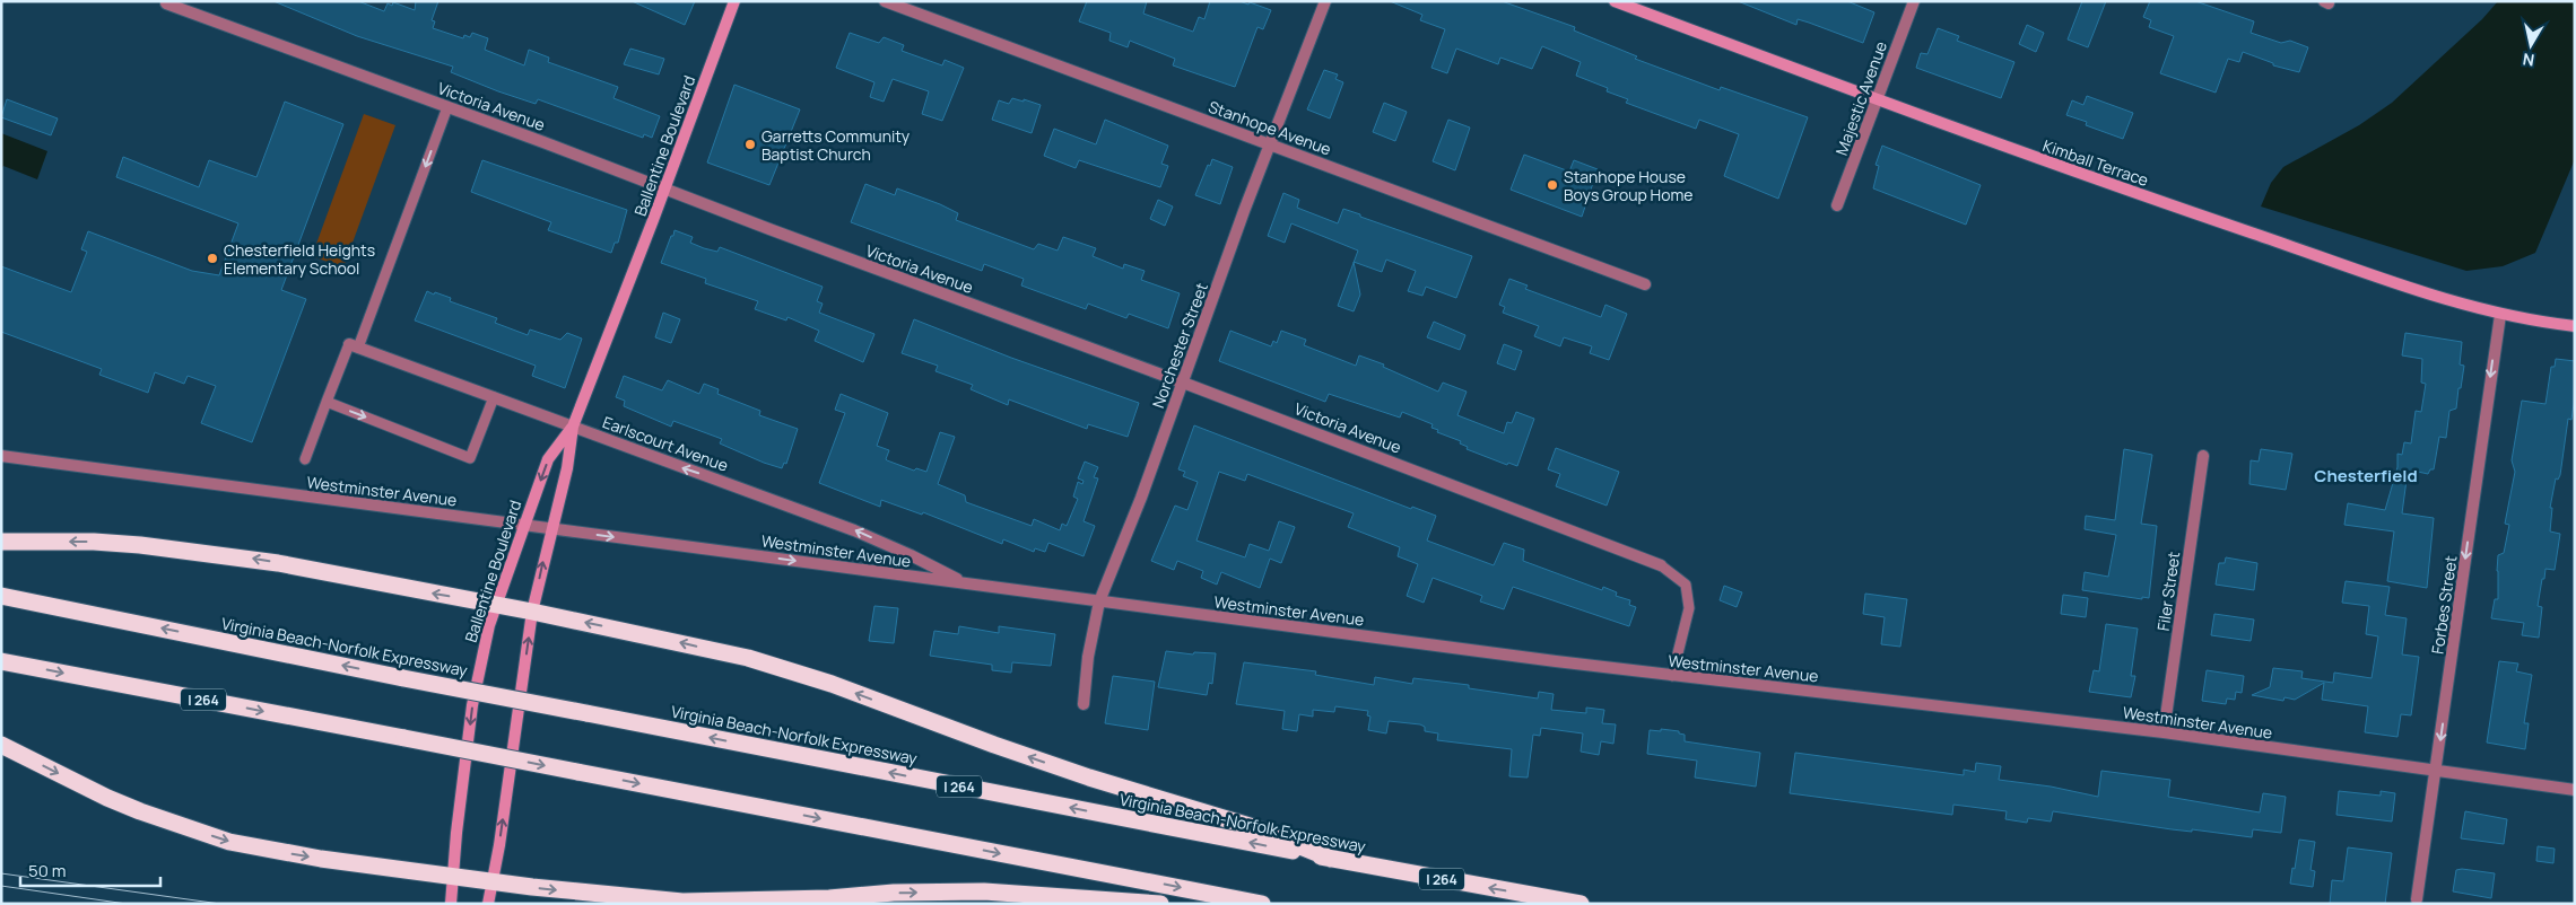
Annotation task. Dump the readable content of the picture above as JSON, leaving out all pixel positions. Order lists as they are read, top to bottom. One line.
{"streets":{"highway":["Virginia Beach-Norfolk Expressway","I 264"],"street":["Majestic Avenue","Victoria Avenue","Stanhope Avenue","Ballentine Boulevard","Kimball Terrace","Norchester Street","Earlscourt Avenue","Westminster Avenue","Filer Street","Forbes Street"]},"crossings":[["Majestic Avenue","Kimball Terrace"],["Victoria Avenue","Ballentine Boulevard"],["Victoria Avenue","Norchester Street"],["Stanhope Avenue","Norchester Street"],["Ballentine Boulevard","Earlscourt Avenue"],["Ballentine Boulevard","Westminster Avenue"],["Kimball Terrace","Forbes Street"],["Norchester Street","Westminster Avenue"],["Earlscourt Avenue","Westminster Avenue"],["Westminster Avenue","Filer Street"],["Westminster Avenue","Forbes Street"]],"one_way":["Earlscourt Avenue","Forbes Street"],"districts":["Chesterfield"],"places":["Garretts Community Baptist Church","Stanhope House Boys Group Home","Chesterfield Heights Elementary School"],"scale_bar":"50 m","north":"bottom"}
